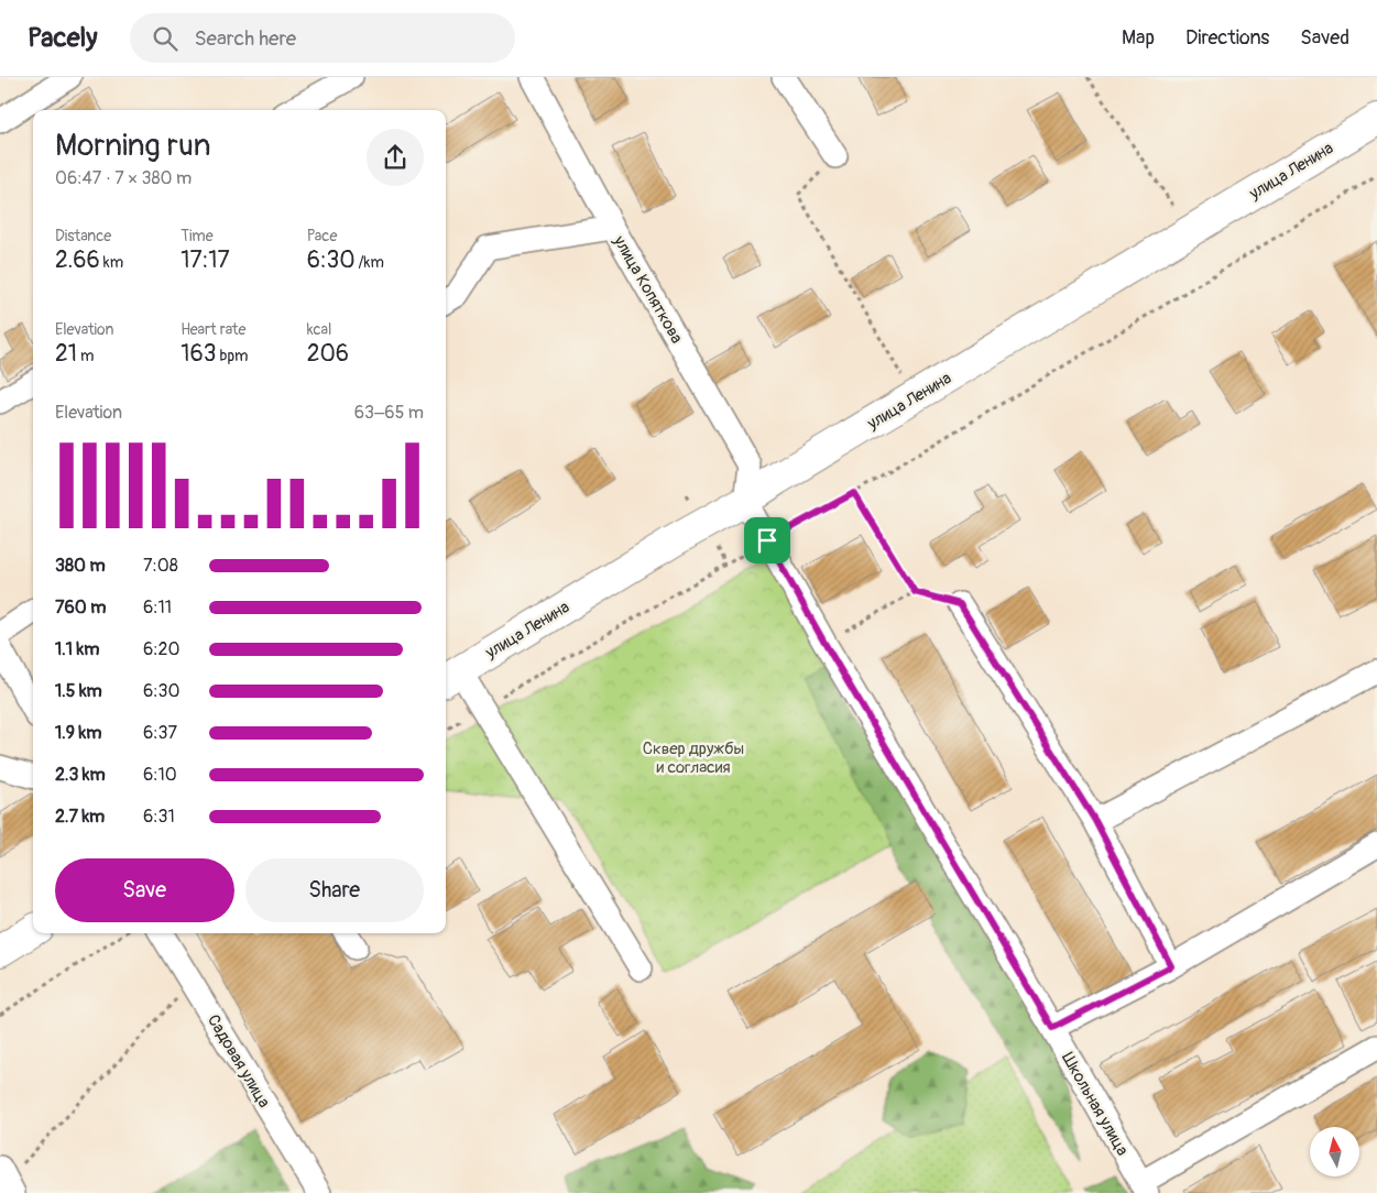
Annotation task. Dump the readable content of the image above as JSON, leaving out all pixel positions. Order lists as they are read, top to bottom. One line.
{"streets":{"main road":["улица Ленина"],"street":["улица Копяткова","Садовая улица","Школьная улица"]},"crossings":[["улица Ленина","улица Копяткова"],["улица Ленина","Школьная улица"],["улица Копяткова","Школьная улица"]],"parks":["Сквер дружбы и согласия"],"north":"top","page":{"header":"Pacely","search":"Search here","nav":["Map","Directions","Saved"],"heading":["Morning run","06:47 · 7 × 380 m"],"stats":[["Distance","2.66 km"],["Time","17:17"],["Pace","6:30 /km"],["Elevation","21 m"],["Heart rate","163 bpm"],["kcal","206"]],"chart":["Elevation","63–65 m"],"list":[{"name":"380 m","note":"7:08"},{"name":"760 m","note":"6:11"},{"name":"1.1 km","note":"6:20"},{"name":"1.5 km","note":"6:30"},{"name":"1.9 km","note":"6:37"},{"name":"2.3 km","note":"6:10"},{"name":"2.7 km","note":"6:31"}],"buttons":["Save","Share"]}}
